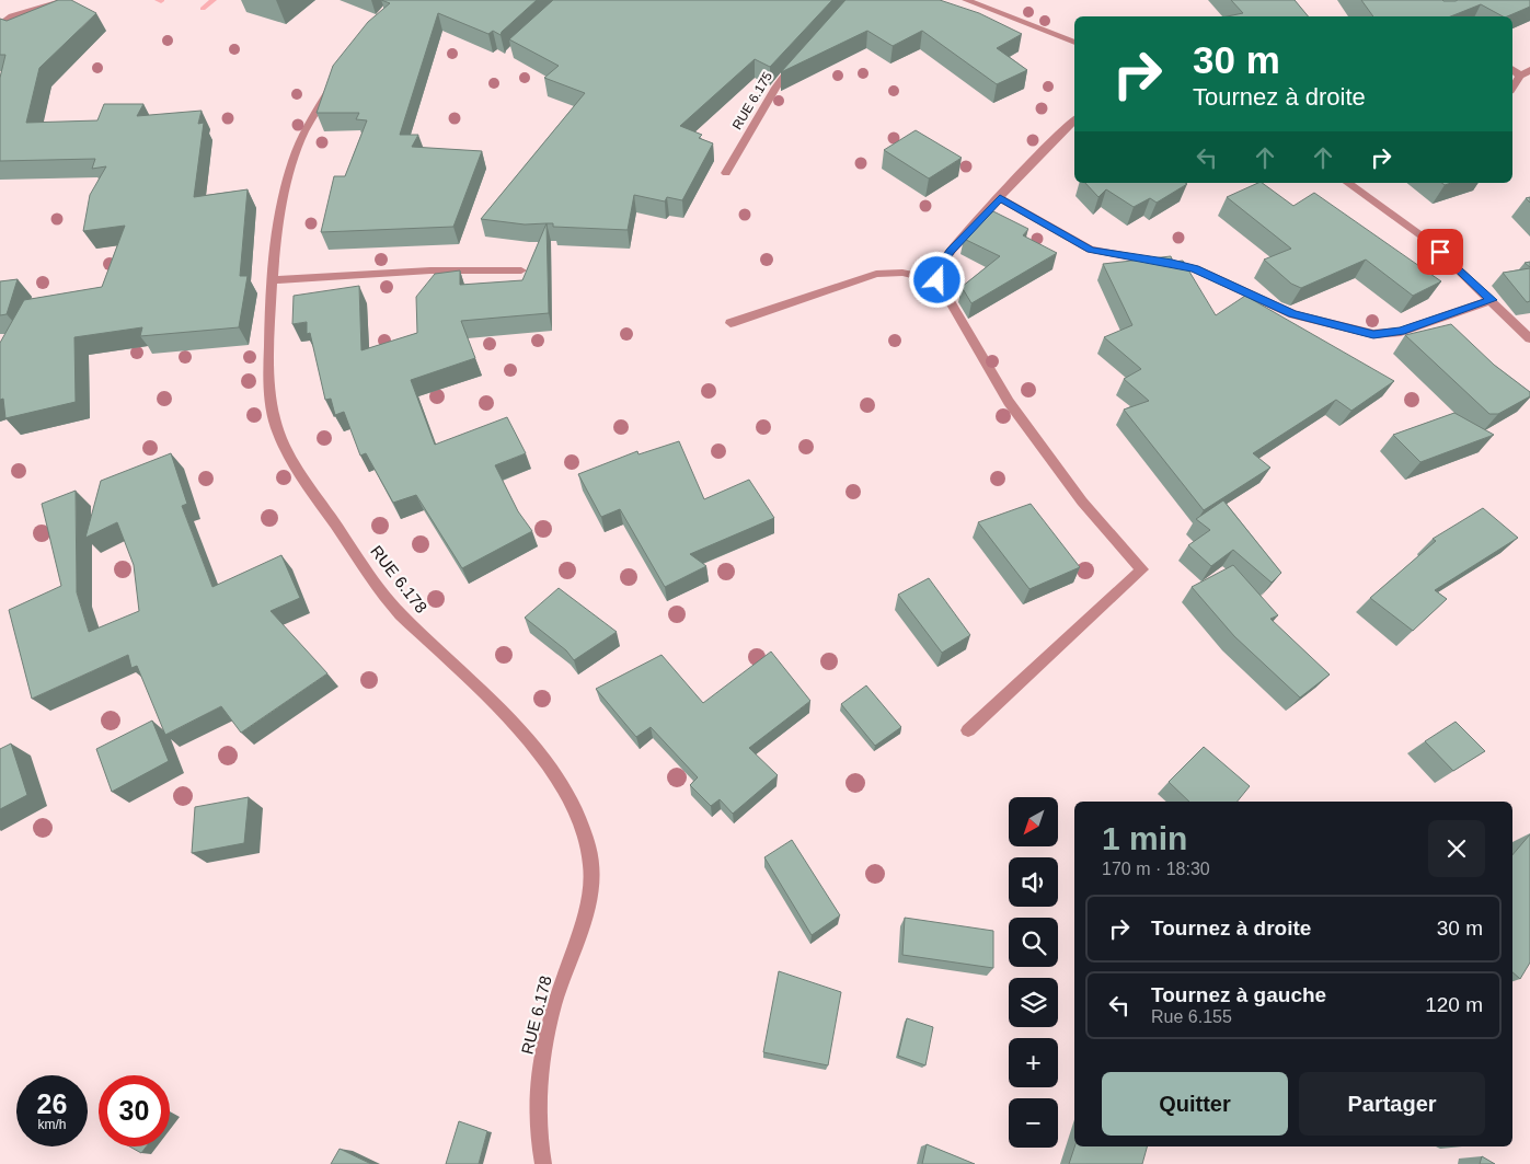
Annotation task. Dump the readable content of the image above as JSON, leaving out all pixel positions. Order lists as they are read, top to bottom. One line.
{"streets":{"street":["RUE 6.175","RUE 6.178"]},"north":"bottom left","page":{"turn":["30 m","Tournez à droite"],"map_buttons":["+","−"],"heading":["1 min","170 m · 18:30"],"list":[{"name":"Tournez à droite","value":"30 m"},{"name":"Tournez à gauche","note":"Rue 6.155","value":"120 m"}],"buttons":["Quitter","Partager"],"speed":"26 km/h","limit":"30"}}
